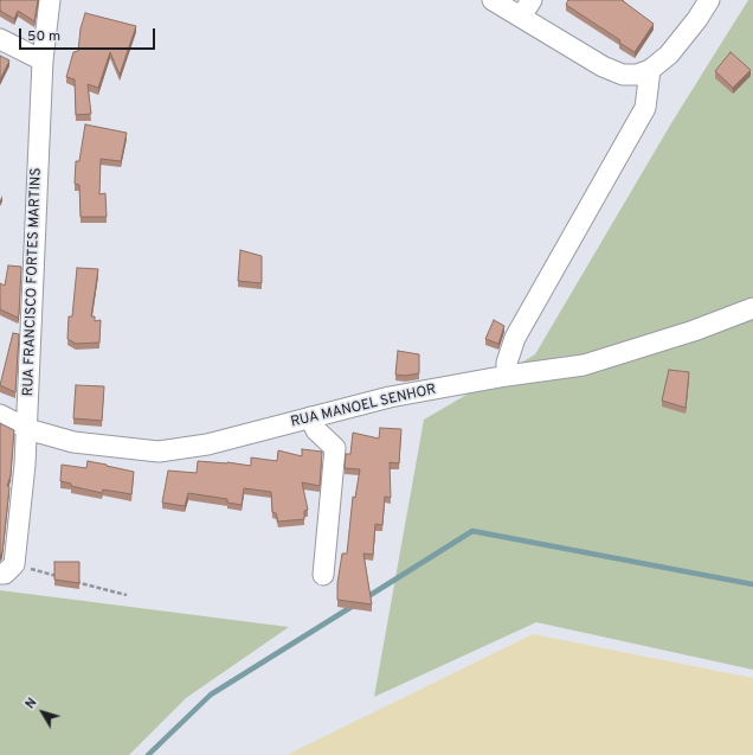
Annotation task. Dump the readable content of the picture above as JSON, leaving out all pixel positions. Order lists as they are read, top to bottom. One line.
{"streets":{"street":["RUA FRANCISCO FORTES MARTINS","RUA MANOEL SENHOR"]},"crossings":[["RUA FRANCISCO FORTES MARTINS","RUA MANOEL SENHOR"]],"scale_bar":"50 m","north":"top left"}
